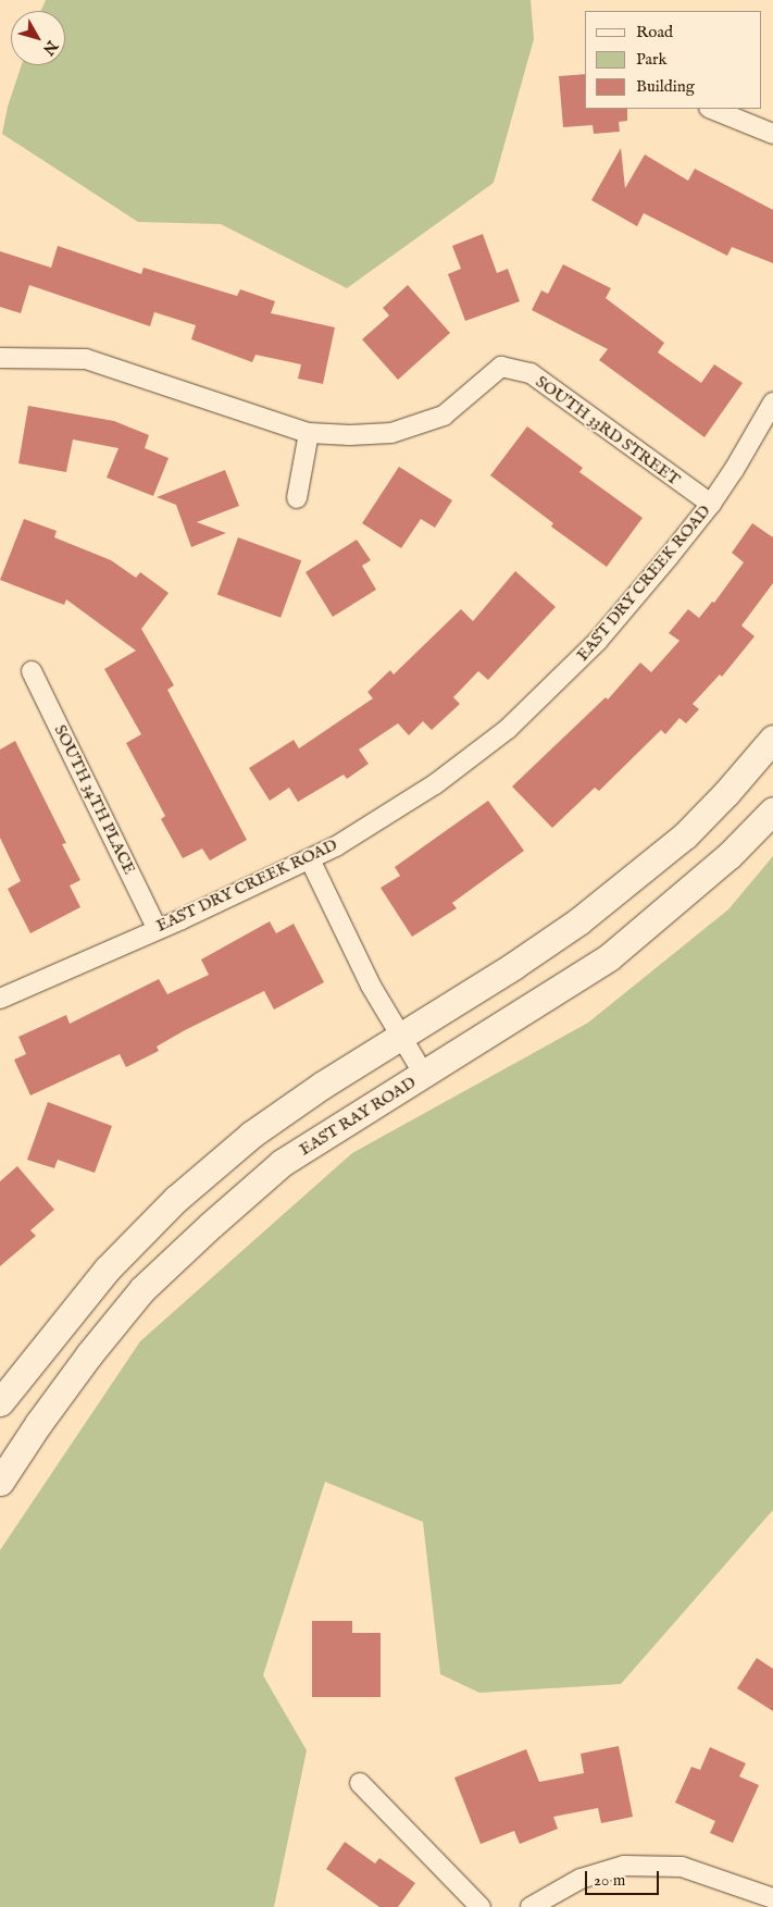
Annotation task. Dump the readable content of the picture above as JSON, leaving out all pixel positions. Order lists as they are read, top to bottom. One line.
{"streets":{"main road":["EAST RAY ROAD"],"street":["SOUTH 33RD STREET","EAST DRY CREEK ROAD","SOUTH 34TH PLACE"]},"crossings":[["SOUTH 33RD STREET","EAST DRY CREEK ROAD"],["EAST DRY CREEK ROAD","SOUTH 34TH PLACE"]],"legend":["Road","Park","Building"],"scale_bar":"20 m","north":"bottom right"}
